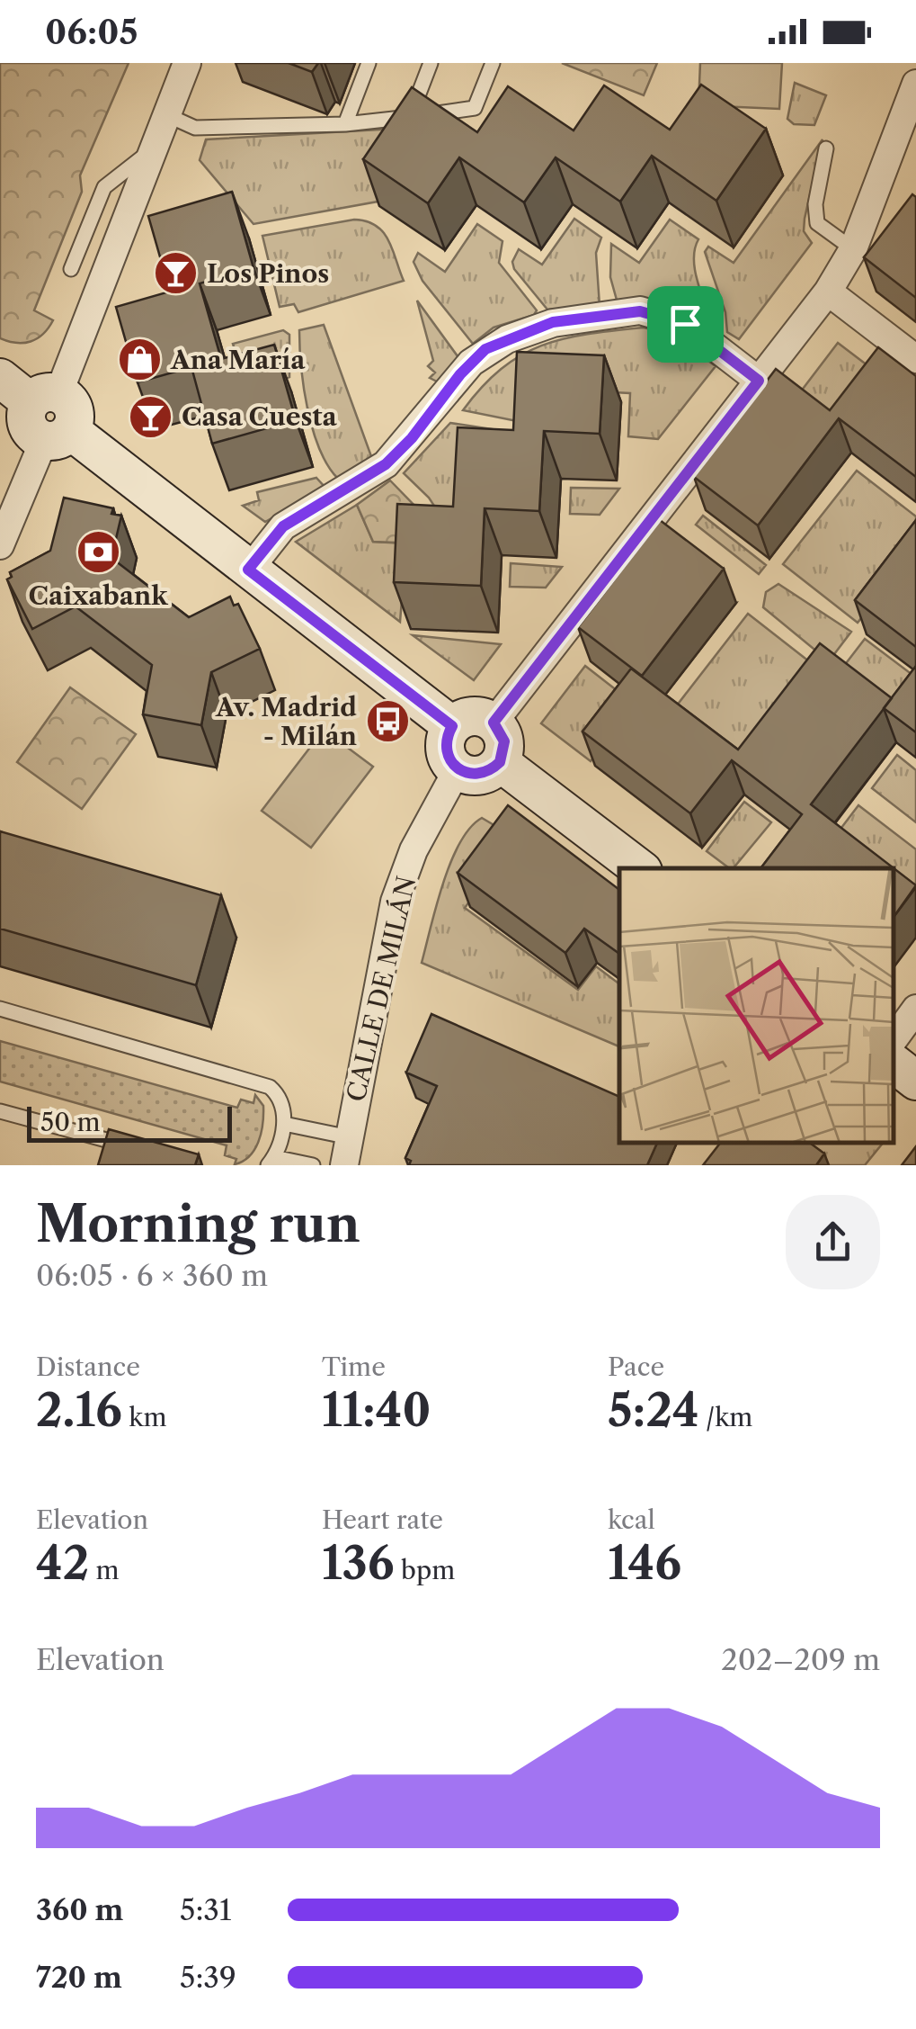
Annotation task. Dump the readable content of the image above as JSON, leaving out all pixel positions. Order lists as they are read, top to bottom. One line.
{"streets":{"street":["CALLE DE MILÁN"]},"places":{"bar":["Los Pinos","Casa Cuesta"],"shop":["Ana María"],"bank":["Caixabank"],"bus stop":["Av. Madrid - Milán"]},"scale_bar":"50 m","page":{"status":"06:05","scale":"50 m","heading":["Morning run","06:05 · 6 × 360 m"],"stats":[["Distance","2.16 km"],["Time","11:40"],["Pace","5:24 /km"],["Elevation","42 m"],["Heart rate","136 bpm"],["kcal","146"]],"chart":["Elevation","202–209 m"],"list":[{"name":"360 m","note":"5:31"},{"name":"720 m","note":"5:39"}]}}
